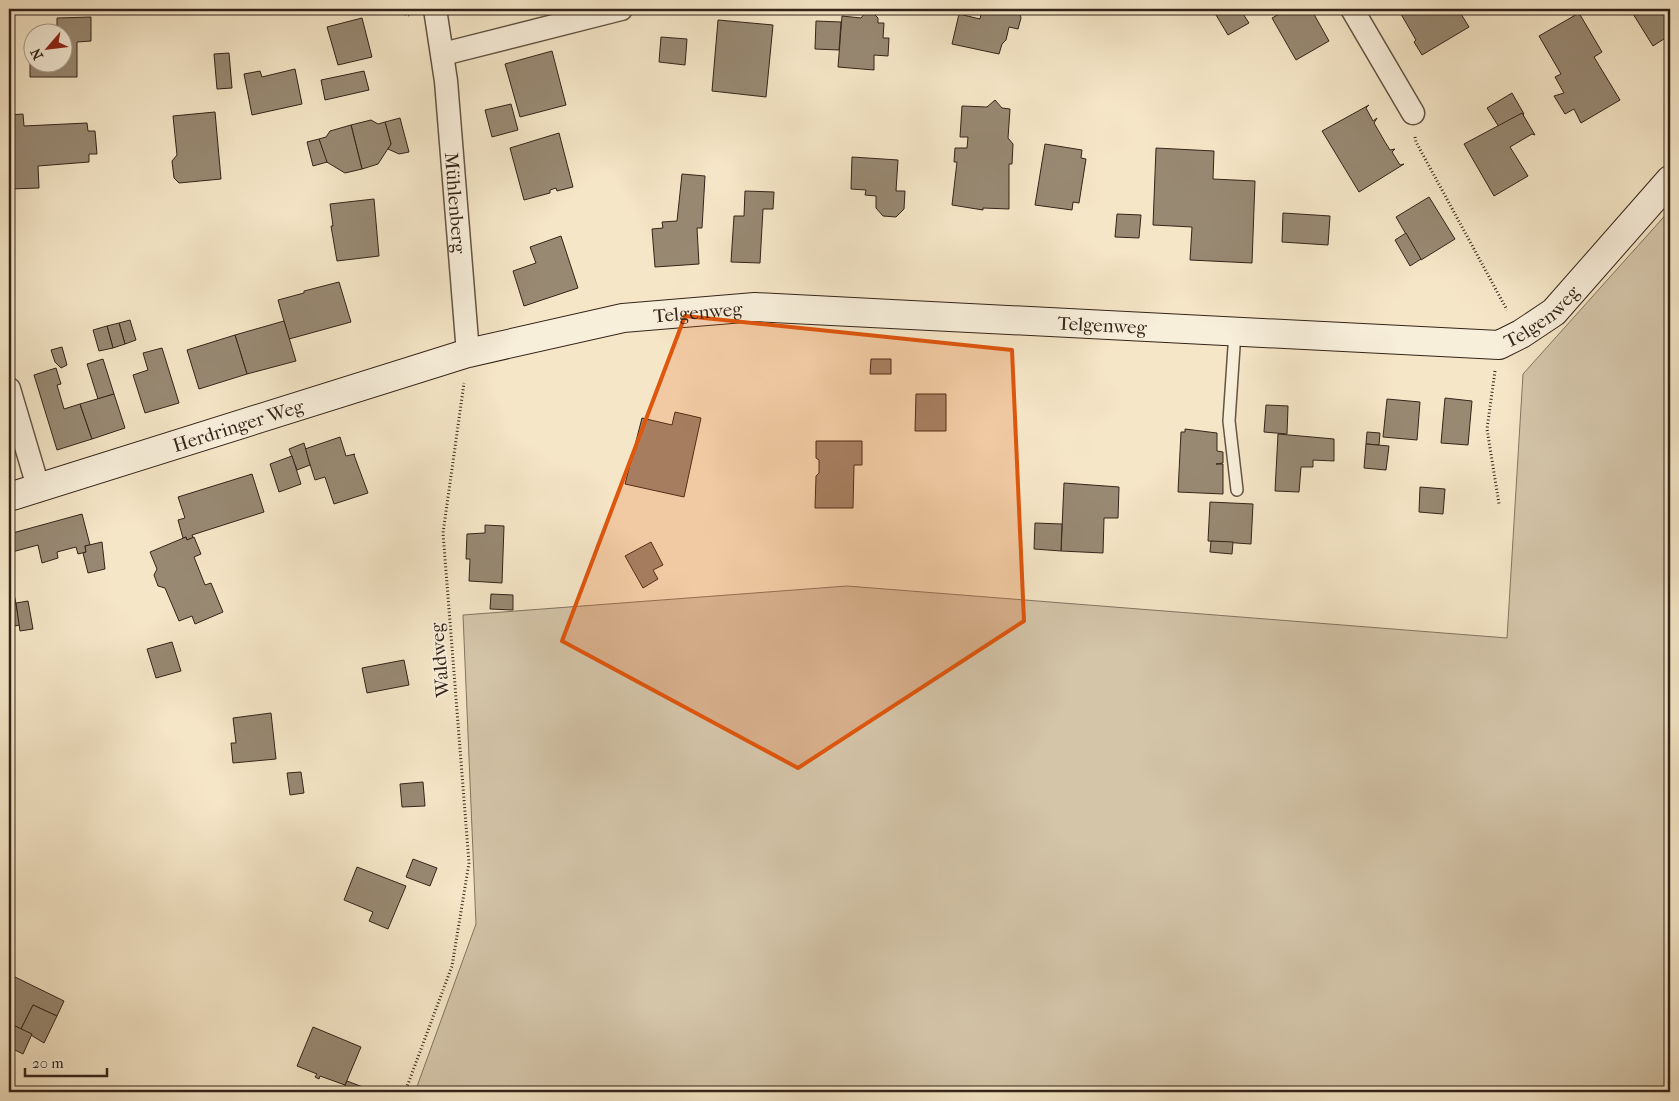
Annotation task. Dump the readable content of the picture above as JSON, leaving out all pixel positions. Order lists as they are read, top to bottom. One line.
{"streets":{"main road":["Telgenweg","Herdringer Weg"],"street":["Mühlenberg"],"path":["Waldweg"]},"crossings":[["Mühlenberg","Telgenweg"],["Mühlenberg","Herdringer Weg"],["Mühlenberg","Waldweg"],["Telgenweg","Herdringer Weg"],["Telgenweg","Waldweg"],["Herdringer Weg","Waldweg"]],"scale_bar":"20 m","north":"bottom left"}
